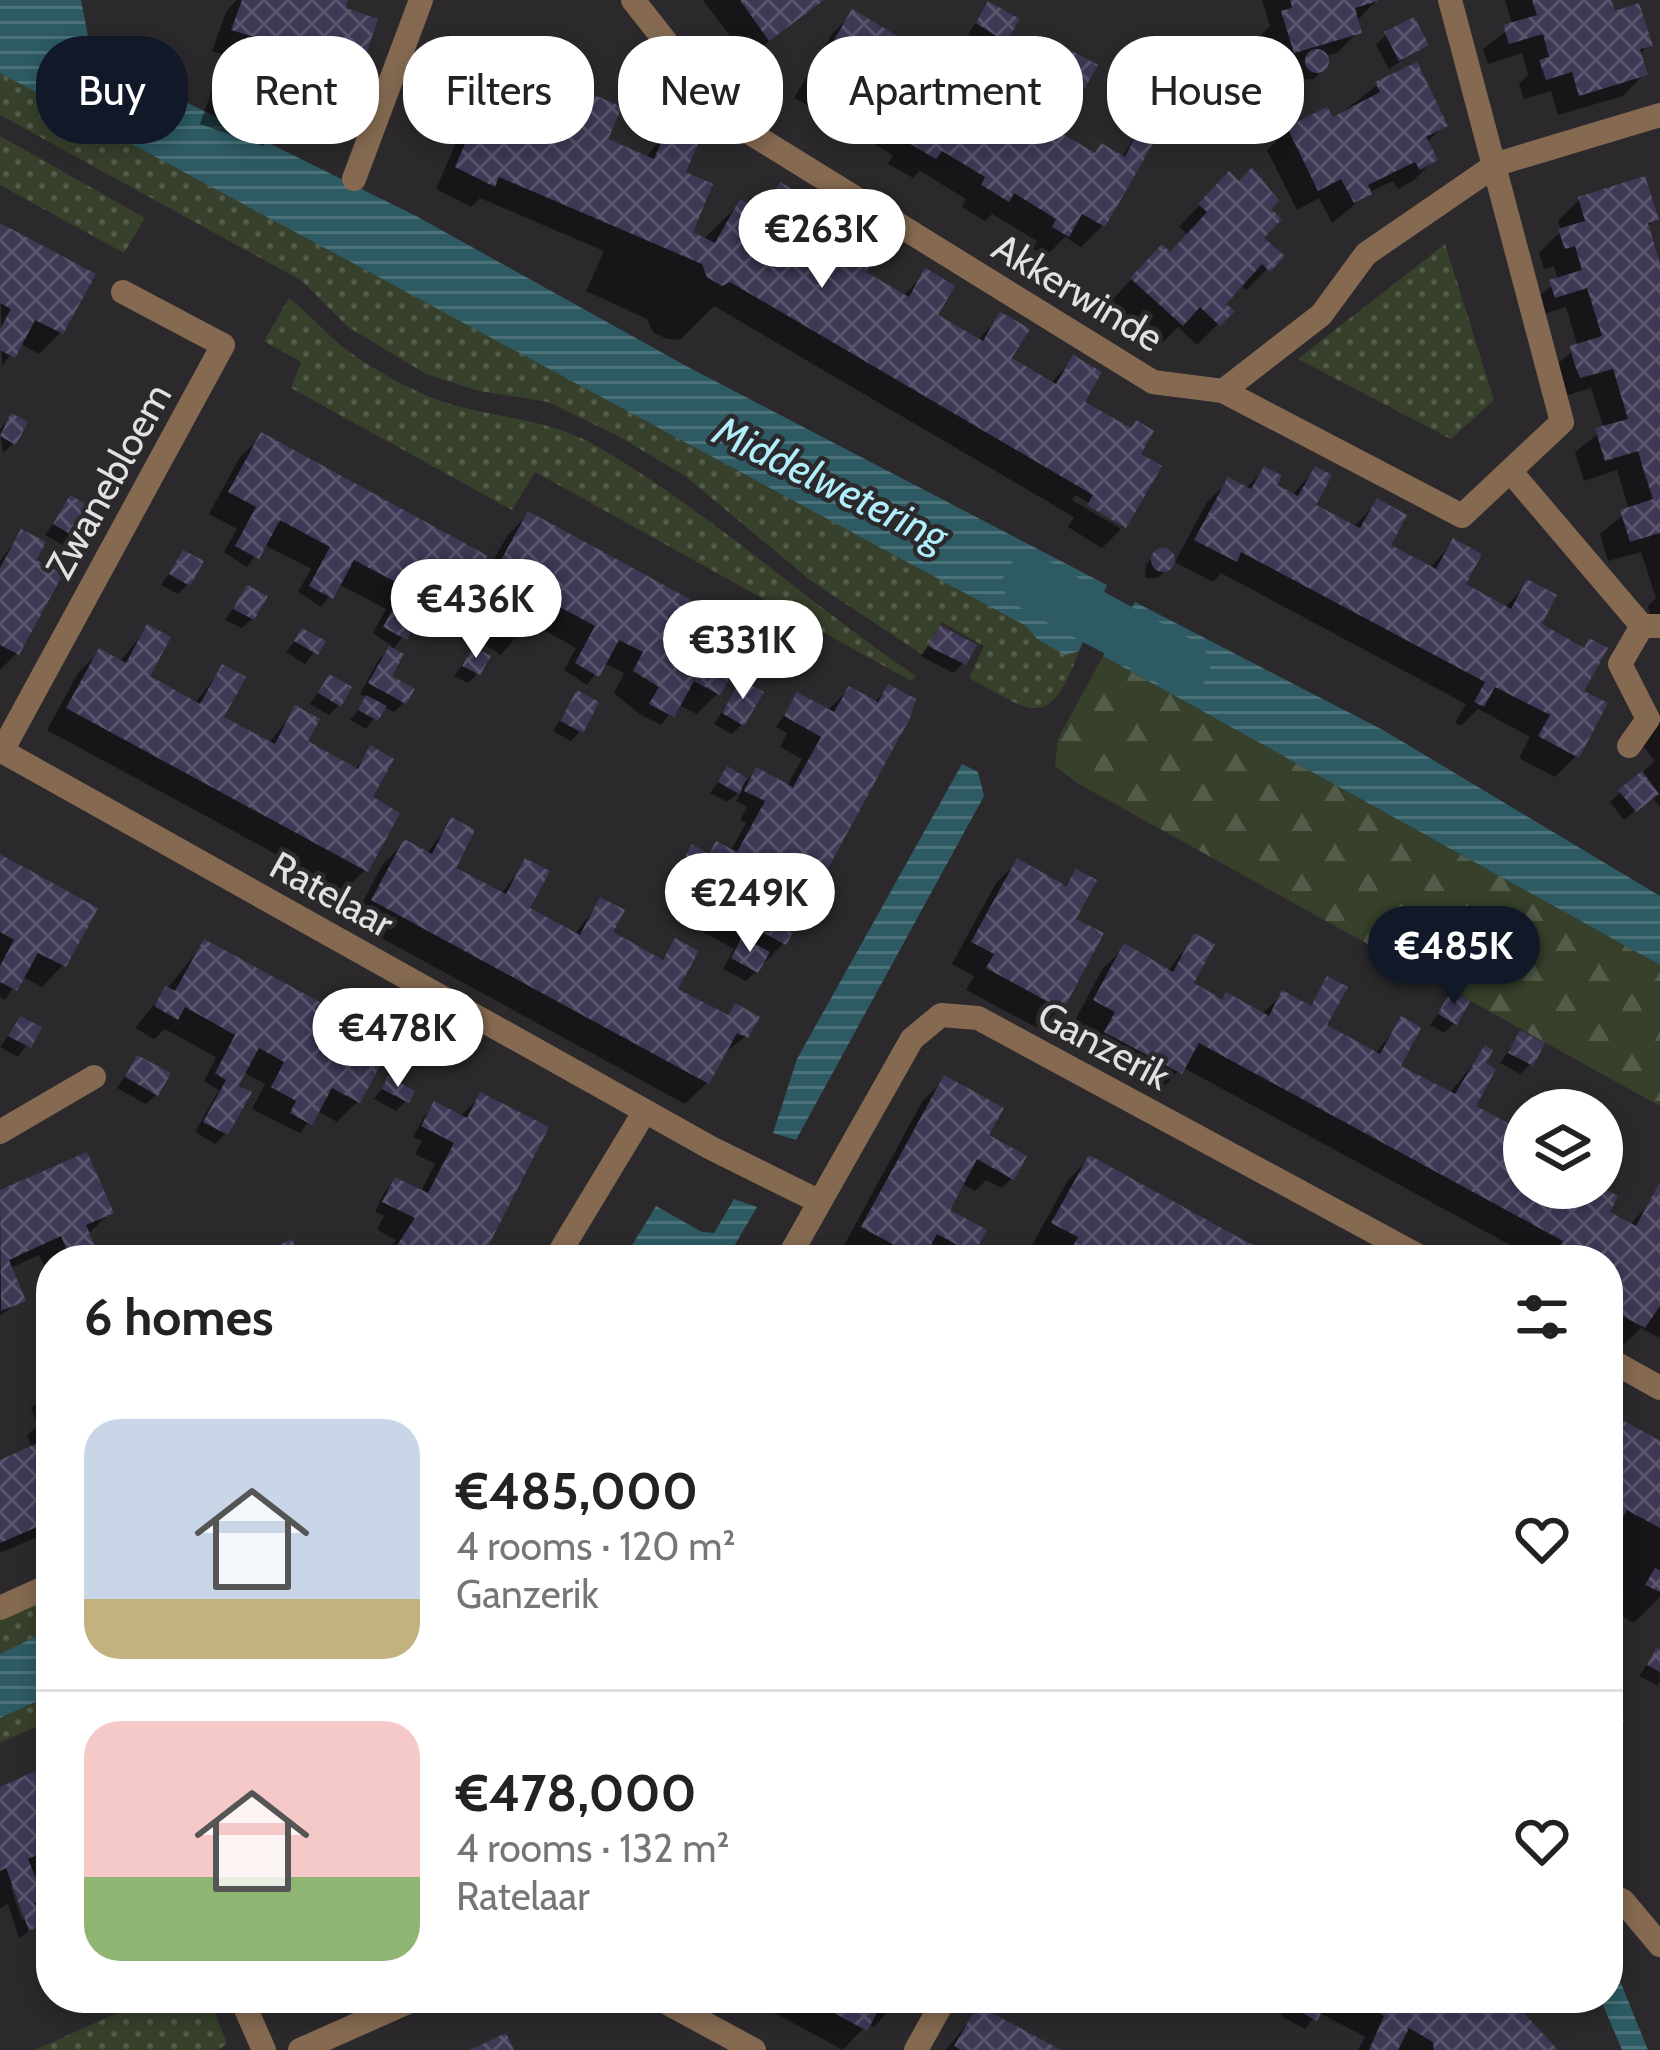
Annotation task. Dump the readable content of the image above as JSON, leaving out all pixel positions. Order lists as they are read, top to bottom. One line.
{"streets":{"street":["Akkerwinde","Zwanebloem","Ratelaar","Ganzerik"]},"crossings":[["Zwanebloem","Ratelaar"],["Ratelaar","Ganzerik"]],"water":["Middelwetering"],"page":{"chip":["Buy","Rent","Filters","New","Apartment","House"],"price":["€263K","€436K","€331K","€249K","€485K","€478K"],"heading":"6 homes","list":[{"name":"€485,000","note":"4 rooms · 120 m² · Ganzerik"},{"name":"€478,000","note":"4 rooms · 132 m² · Ratelaar"}]}}
